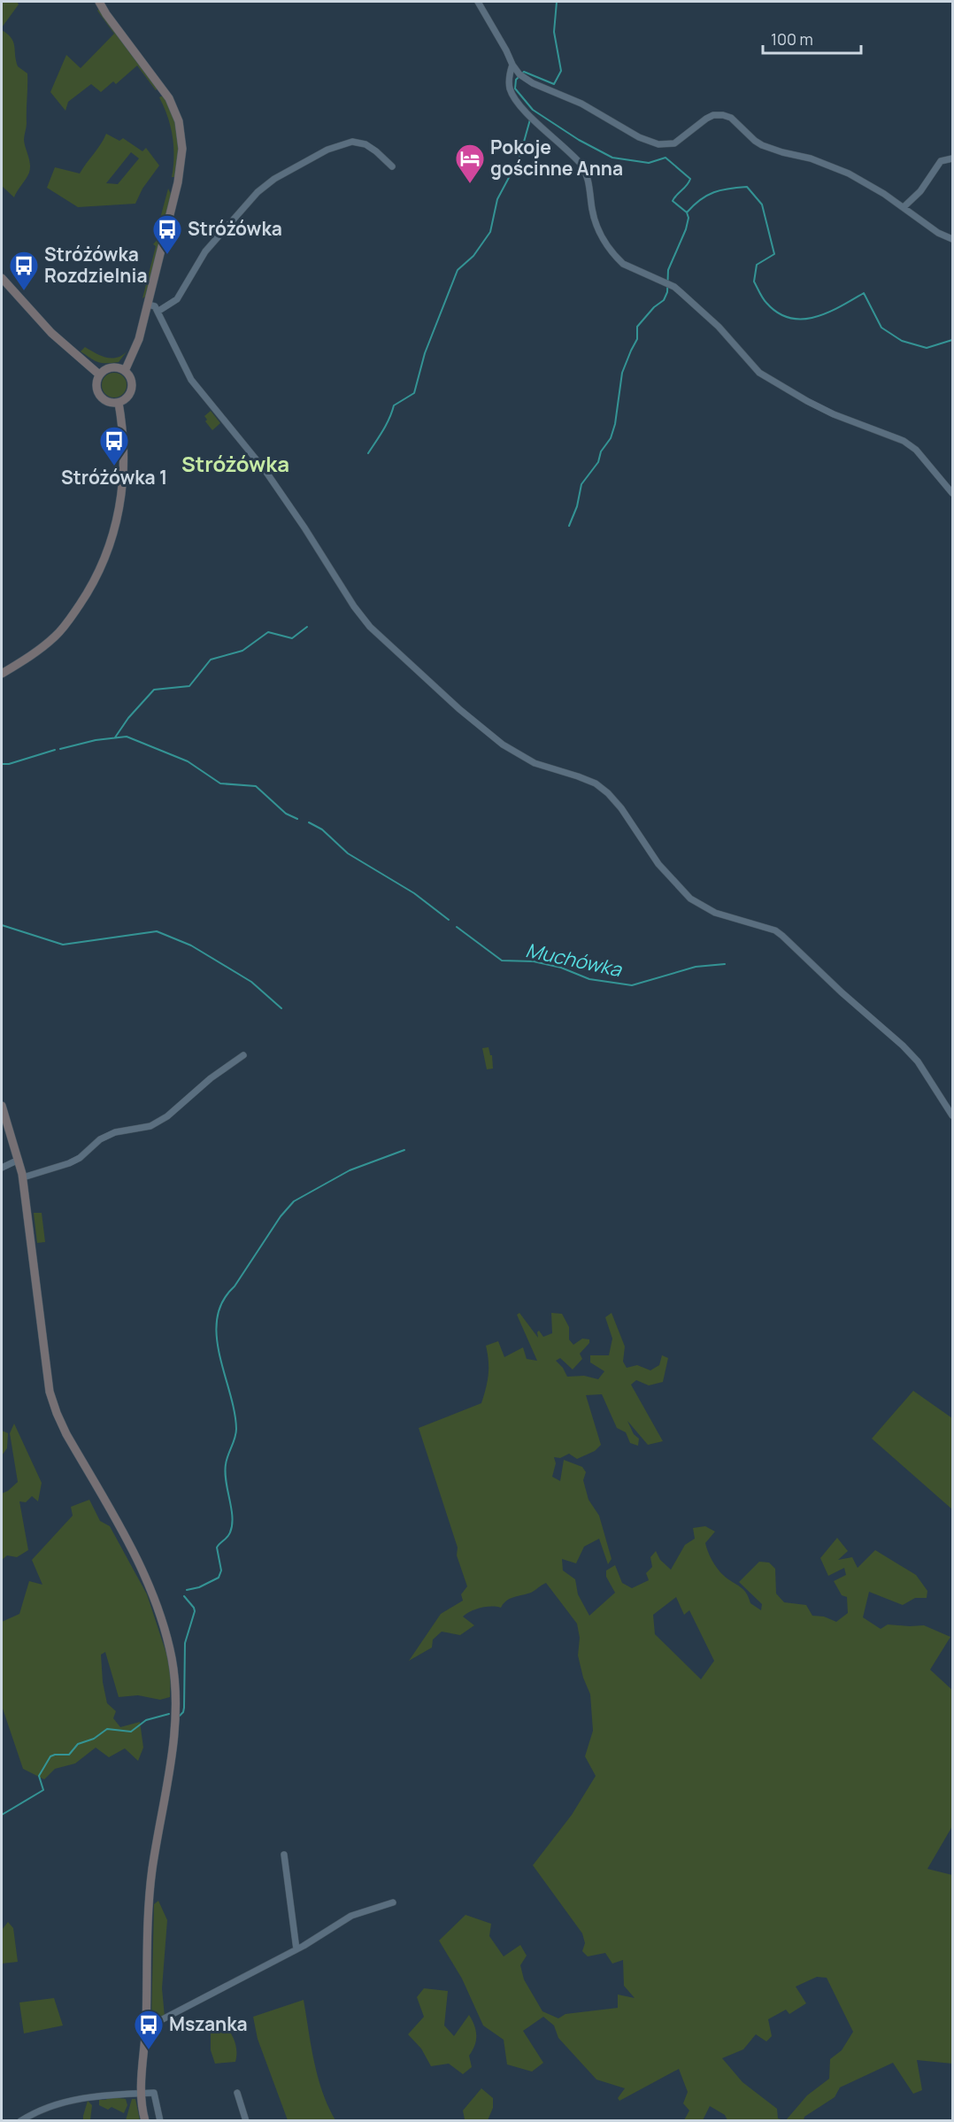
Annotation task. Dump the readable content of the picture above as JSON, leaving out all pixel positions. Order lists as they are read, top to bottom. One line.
{"districts":["Stróżówka"],"water":["Muchówka"],"places":{"hotel":["Pokoje gościnne Anna"],"bus stop":["Stróżówka","Stróżówka Rozdzielnia","Stróżówka 1","Mszanka"]},"scale_bar":"100 m"}
